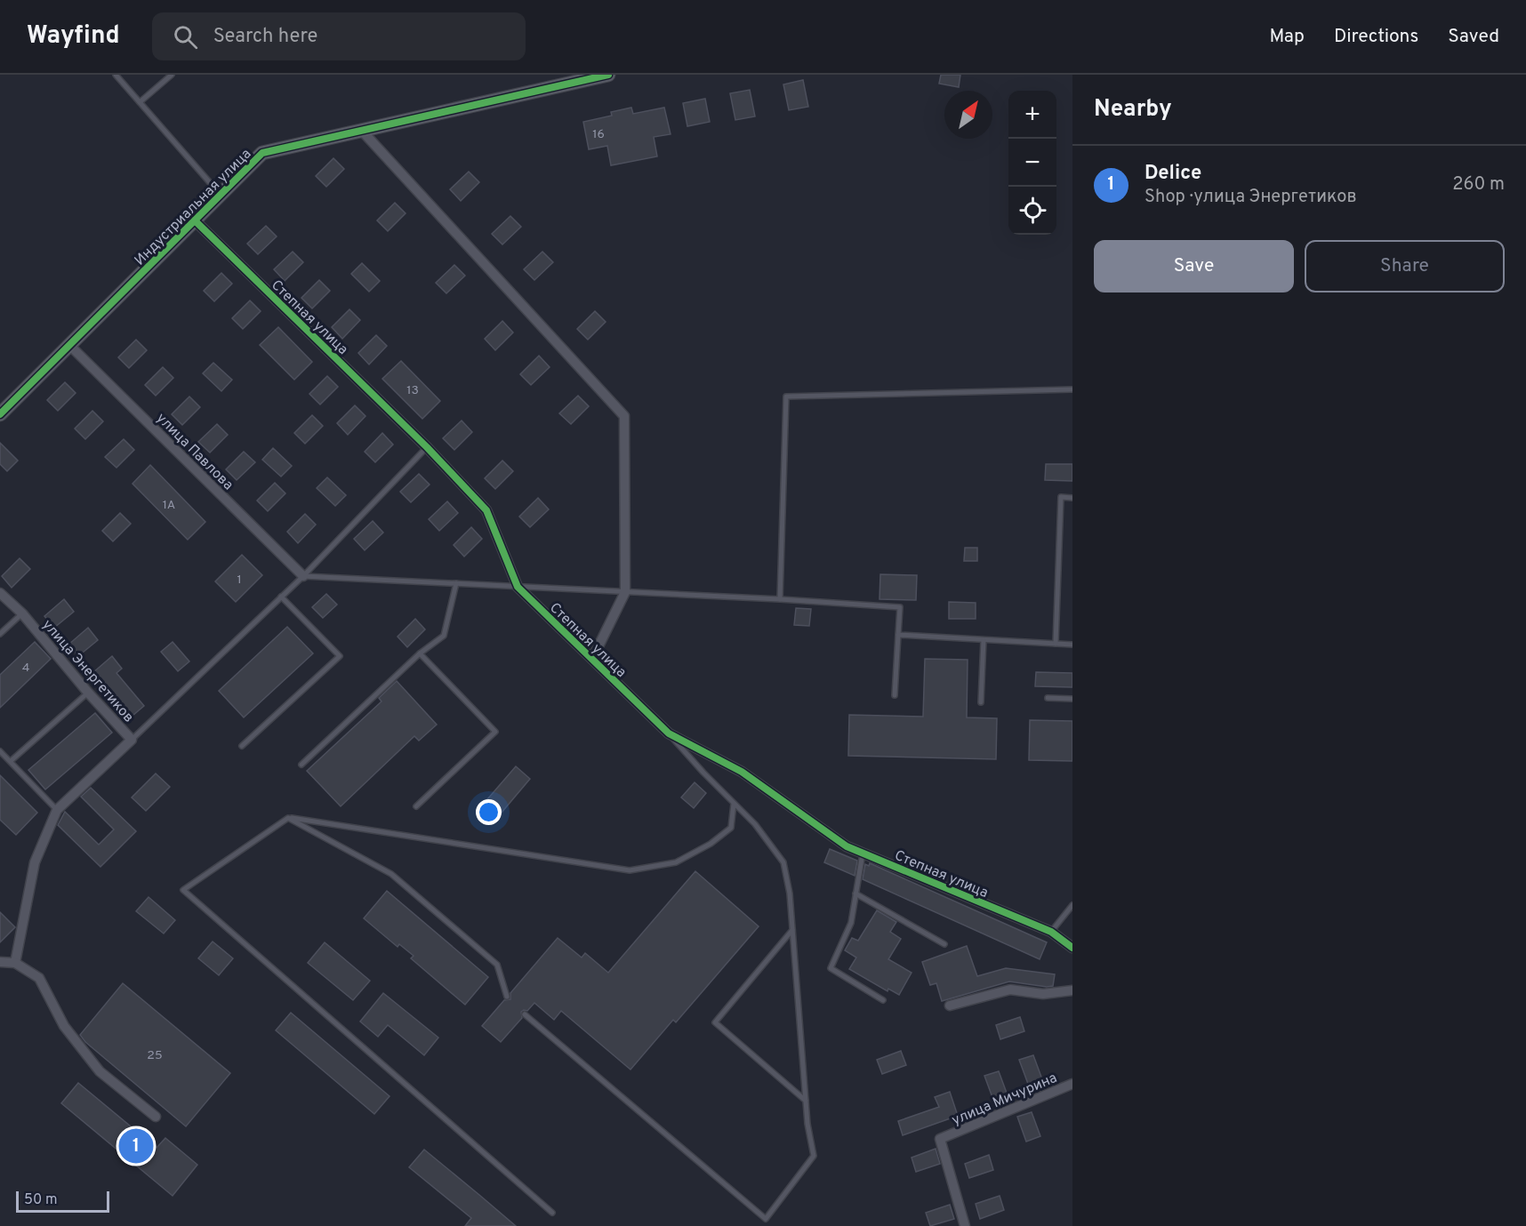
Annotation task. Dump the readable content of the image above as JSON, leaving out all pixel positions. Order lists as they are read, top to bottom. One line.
{"streets":{"street":["Индустриальная улица","Степная улица","улица Павлова","улица Энергетиков","улица Мичурина"]},"crossings":[["Индустриальная улица","Степная улица"],["Индустриальная улица","улица Павлова"]],"house_numbers":["16","13","1А","1","4","25"],"scale_bar":"50 m","north":"top right","page":{"header":"Wayfind","search":"Search here","nav":["Map","Directions","Saved"],"heading":"Nearby","map_buttons":["+","−"],"list":[{"mark":"1","name":"Delice","note":"Shop · улица Энергетиков","value":"260 m"}],"buttons":["Save","Share"],"pins":"1","scale":"50 m"}}
